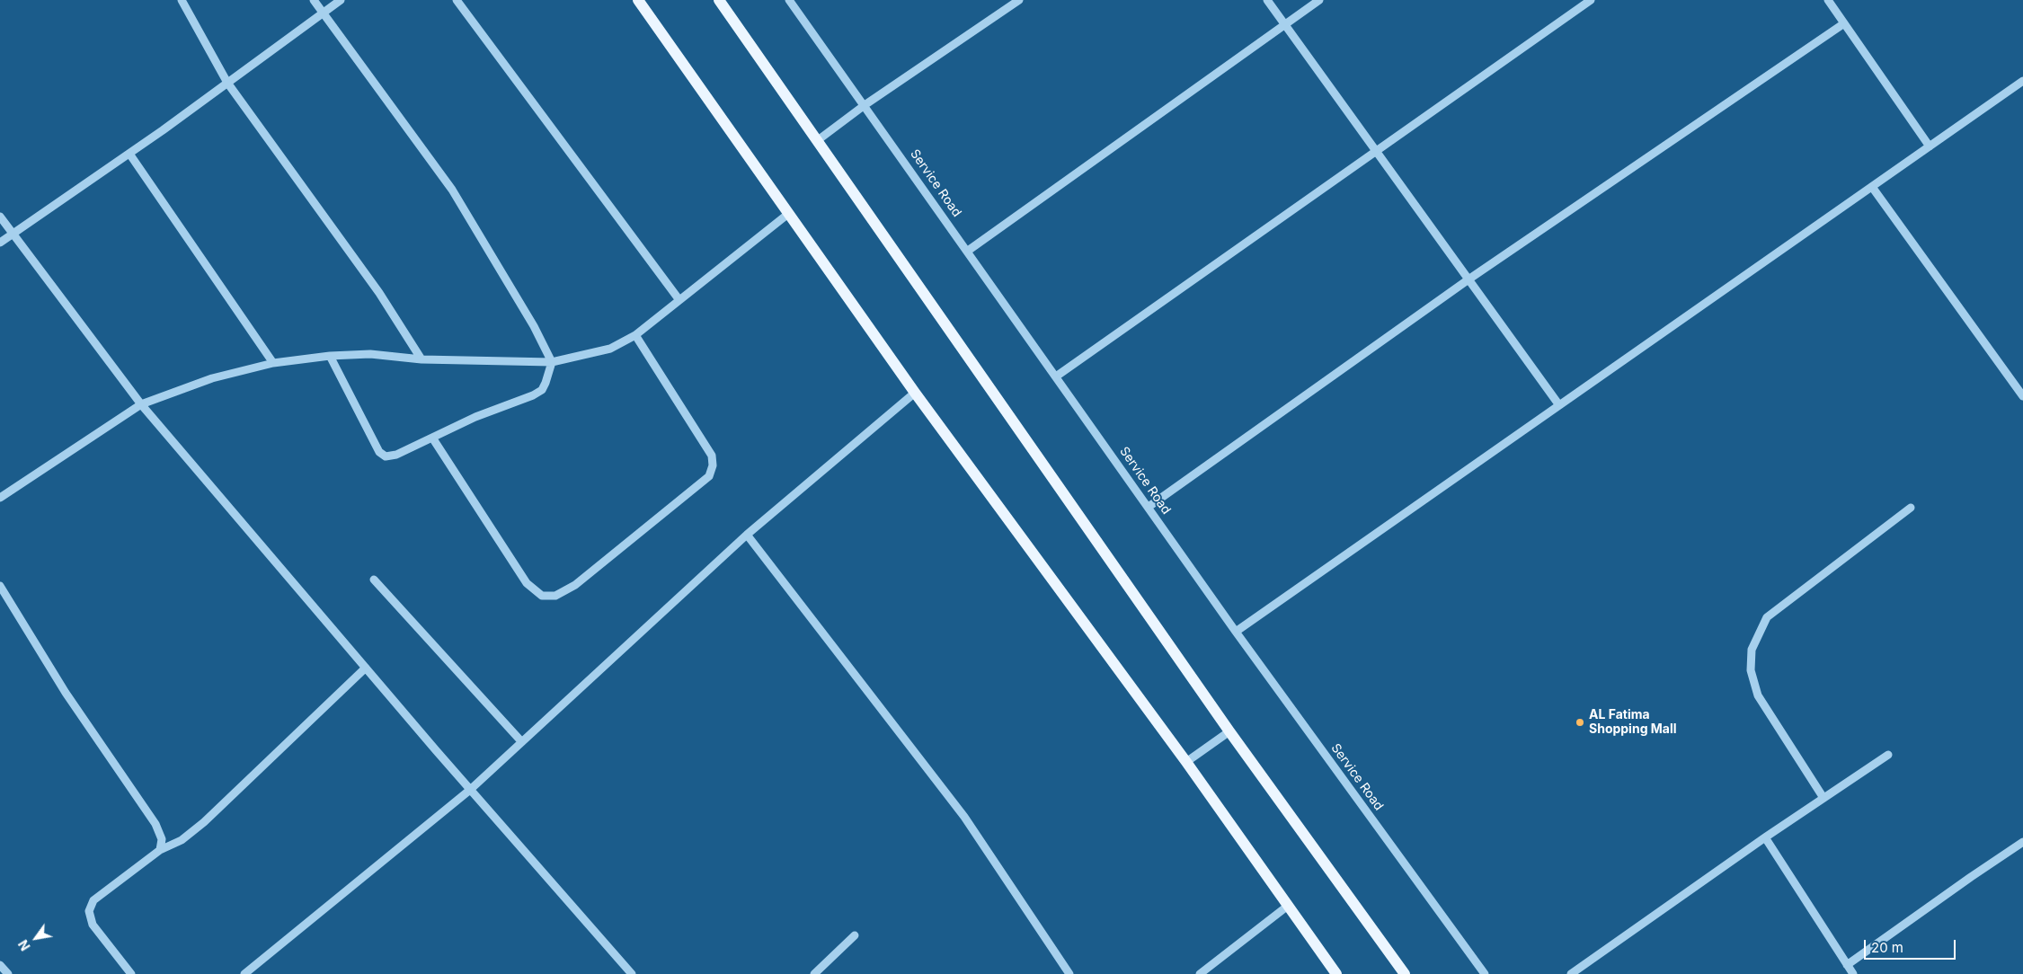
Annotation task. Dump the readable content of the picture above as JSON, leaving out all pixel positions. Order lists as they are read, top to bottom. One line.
{"streets":{"street":["Service Road"]},"places":["AL Fatima Shopping Mall"],"scale_bar":"20 m","north":"bottom left"}
